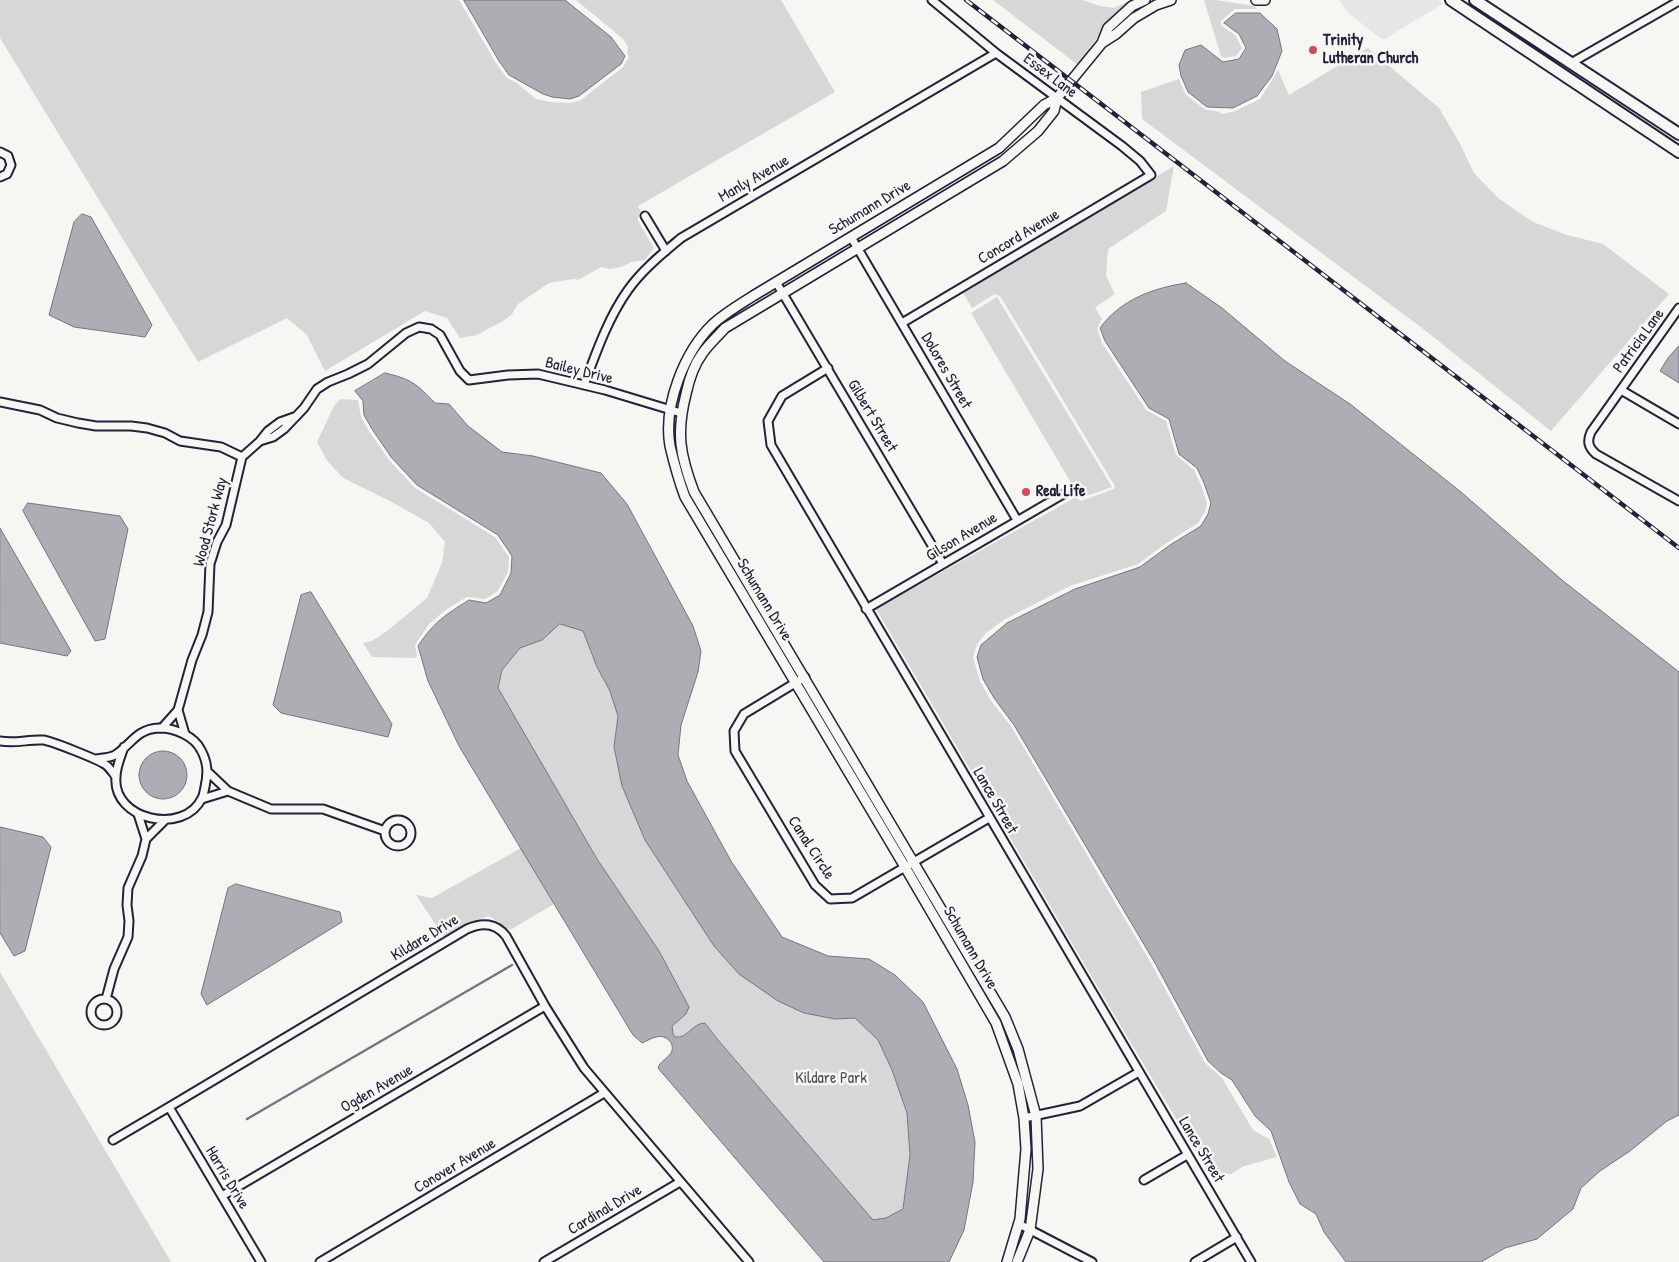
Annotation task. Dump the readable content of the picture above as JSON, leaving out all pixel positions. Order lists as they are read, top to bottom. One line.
{"streets":{"street":["Essex Lane","Manly Avenue","Schumann Drive","Concord Avenue","Patricia Lane","Bailey Drive","Dolores Street","Gilbert Street","Wood Stork Way","Gilson Avenue","Lance Street","Canal Circle","Kildare Drive","Ogden Avenue","Conover Avenue","Harris Drive","Cardinal Drive"]},"crossings":[["Essex Lane","Manly Avenue"],["Essex Lane","Schumann Drive"],["Essex Lane","Concord Avenue"],["Manly Avenue","Bailey Drive"],["Schumann Drive","Bailey Drive"],["Schumann Drive","Dolores Street"],["Schumann Drive","Gilbert Street"],["Schumann Drive","Canal Circle"],["Concord Avenue","Dolores Street"],["Bailey Drive","Wood Stork Way"],["Dolores Street","Gilson Avenue"],["Gilbert Street","Gilson Avenue"],["Gilbert Street","Lance Street"],["Gilson Avenue","Lance Street"],["Lance Street","Canal Circle"],["Kildare Drive","Ogden Avenue"],["Kildare Drive","Conover Avenue"],["Kildare Drive","Harris Drive"],["Kildare Drive","Cardinal Drive"],["Ogden Avenue","Harris Drive"]],"parks":["Kildare Park"],"places":["Trinity Lutheran Church","Real Life"]}
